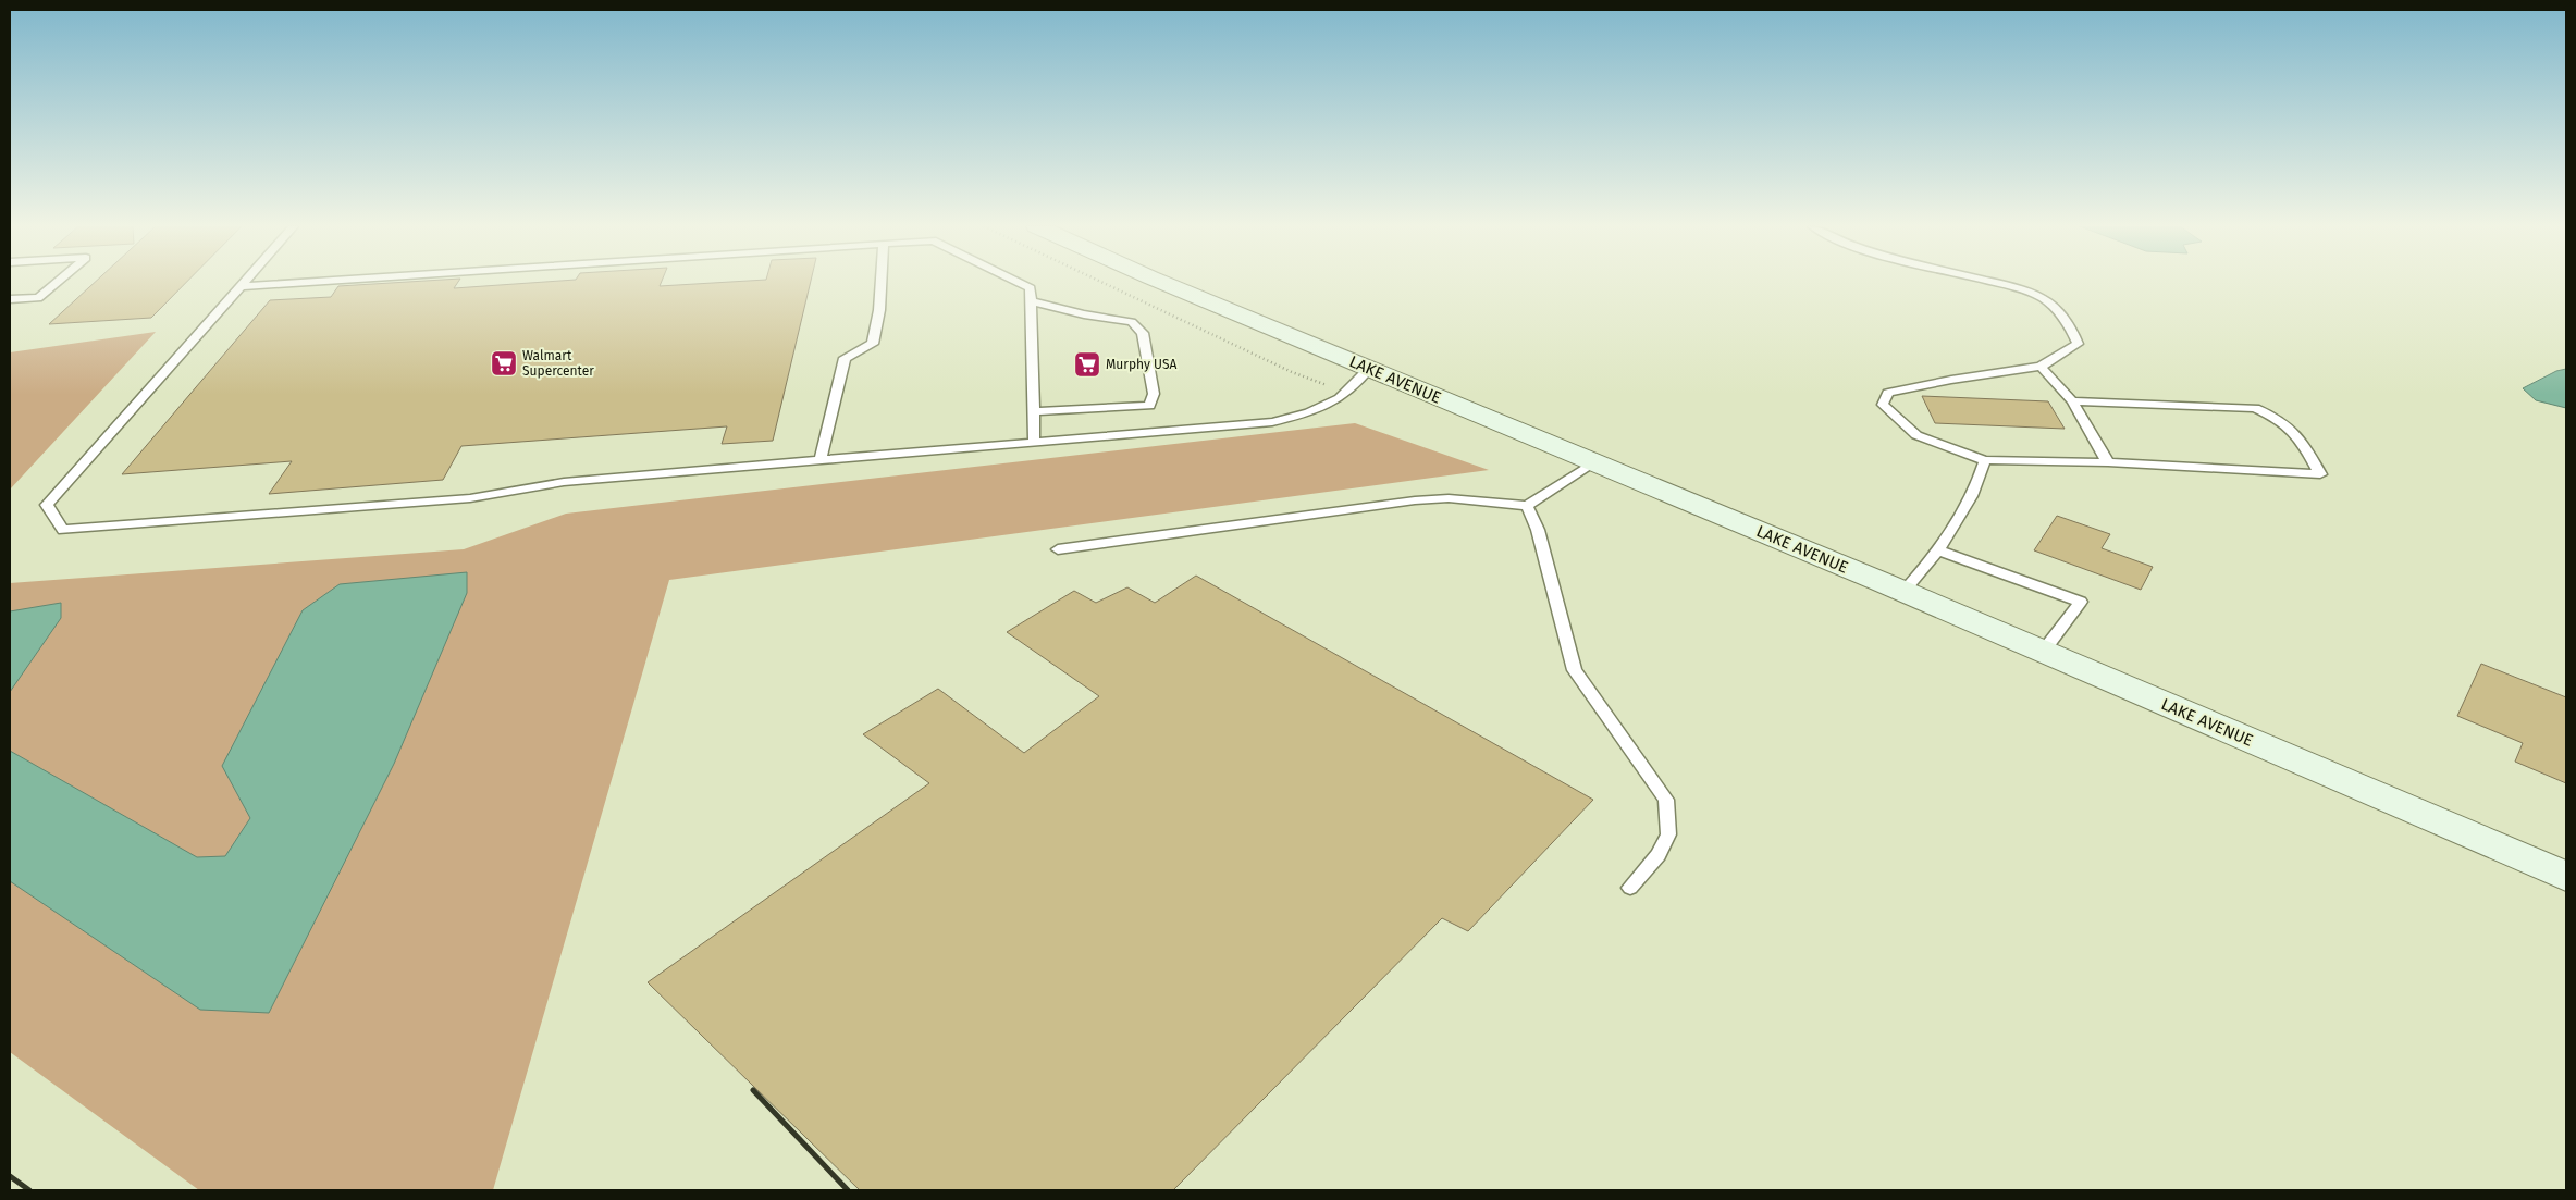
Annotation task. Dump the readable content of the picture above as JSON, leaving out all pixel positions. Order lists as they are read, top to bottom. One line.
{"streets":{"street":["LAKE AVENUE"]},"places":{"supermarket":["Walmart Supercenter","Murphy USA"]}}
